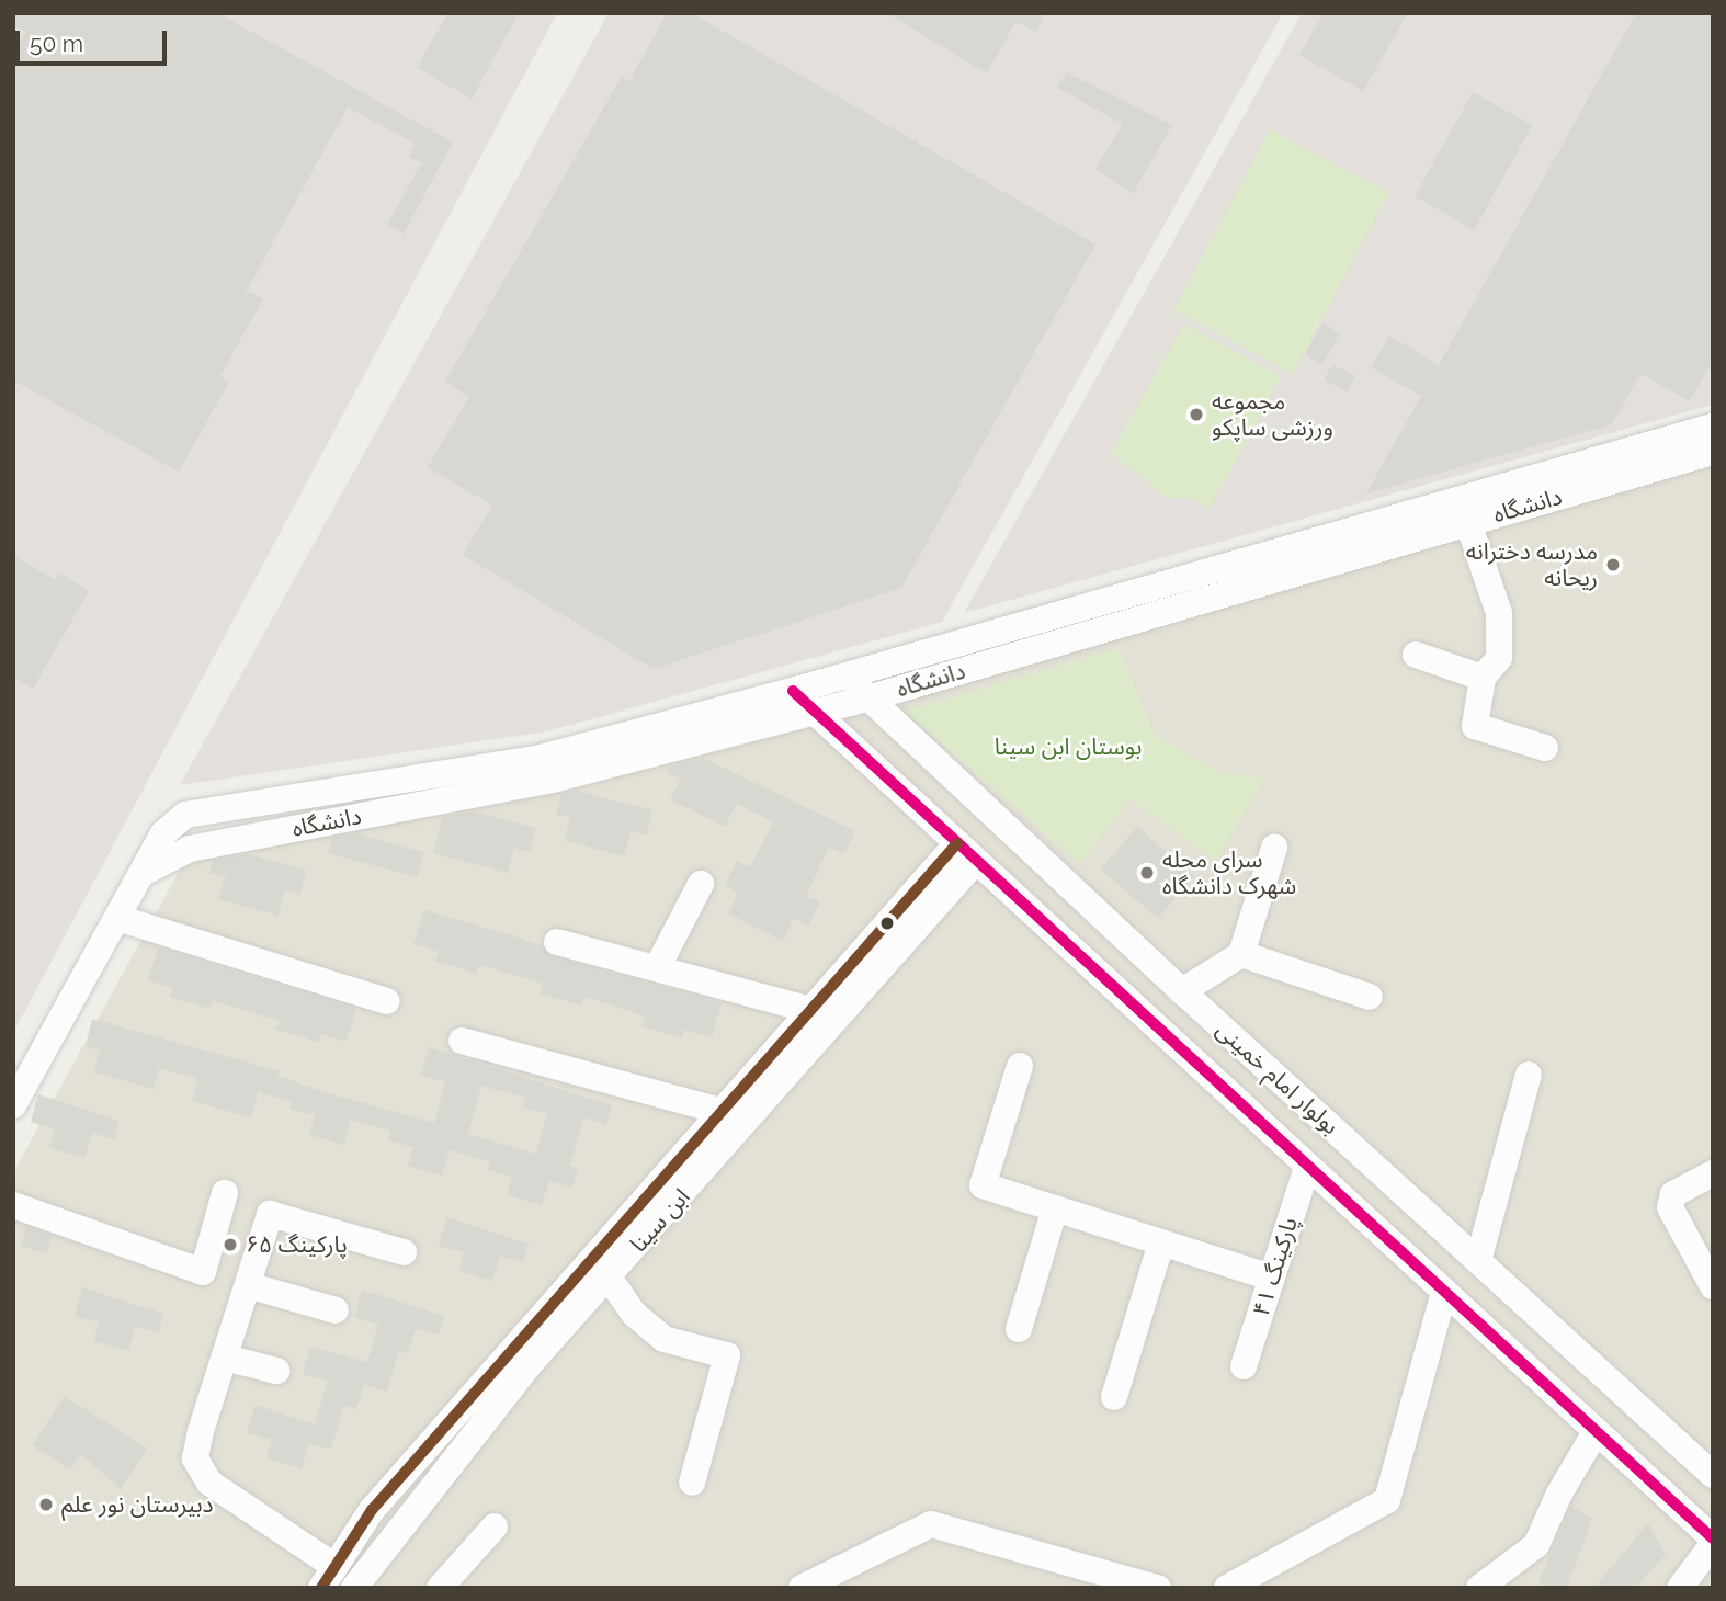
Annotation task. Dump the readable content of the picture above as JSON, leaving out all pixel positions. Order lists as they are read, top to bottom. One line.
{"streets":{"street":["دانشگاه","بولوار امام خمینی","ابن سینا","پارکینگ ۴۱"]},"crossings":[["دانشگاه","بولوار امام خمینی"],["بولوار امام خمینی","ابن سینا"],["بولوار امام خمینی","پارکینگ ۴۱"]],"parks":["بوستان ابن سینا"],"places":["مجموعه ورزشی ساپکو","مدرسه دخترانه ریحانه","سرای محله شهرک دانشگاه","پارکینگ ۶۵","دبیرستان نور علم"],"scale_bar":"50 m"}
